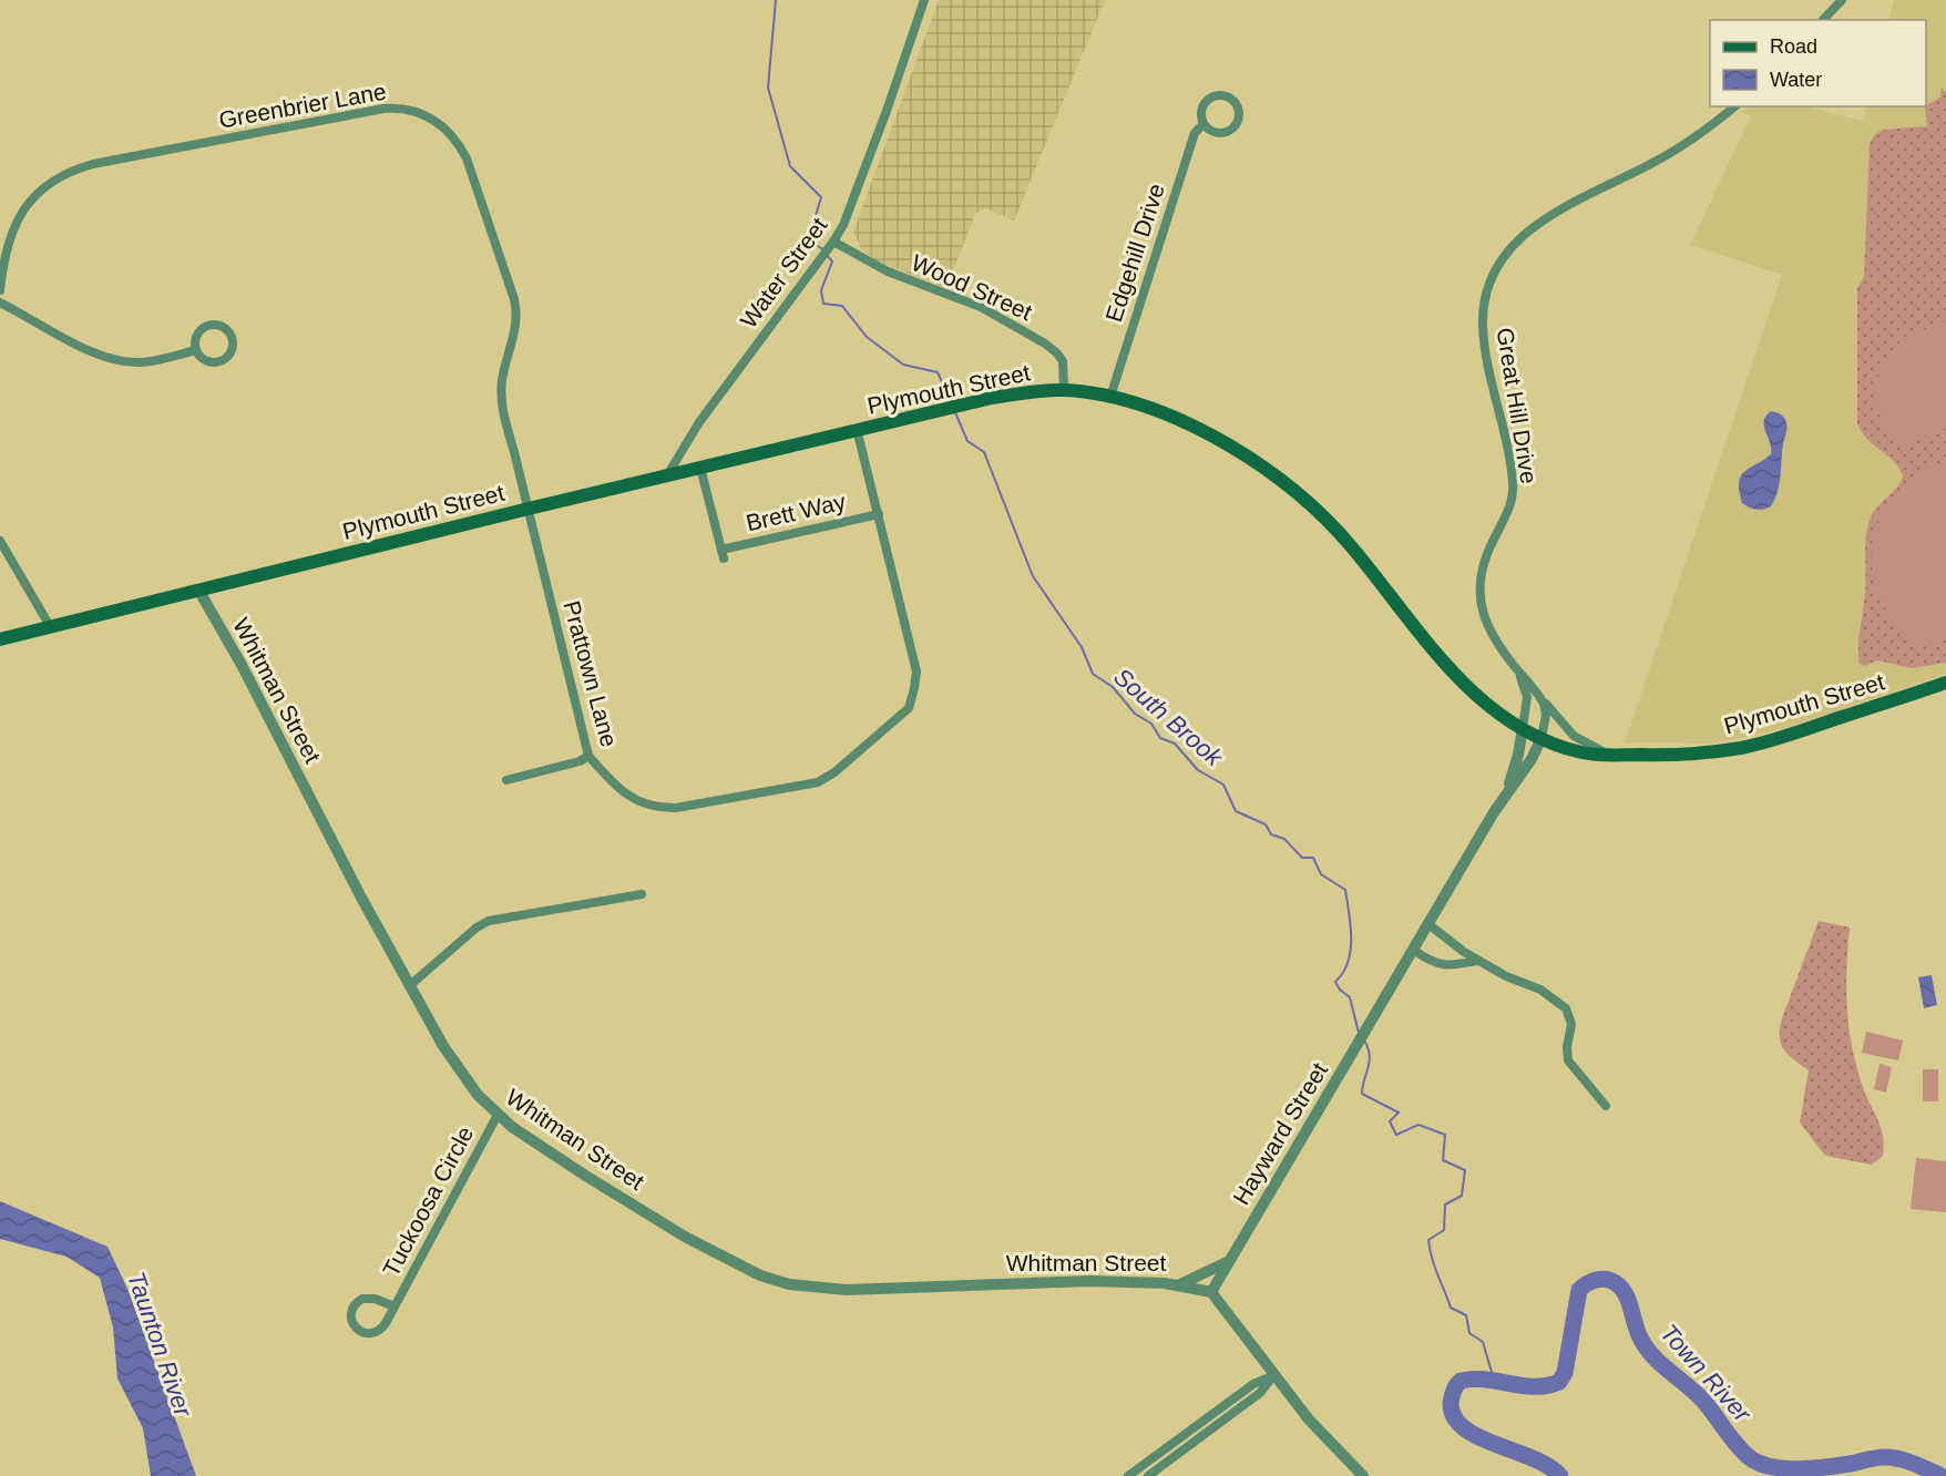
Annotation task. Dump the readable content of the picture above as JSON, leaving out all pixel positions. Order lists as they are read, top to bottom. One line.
{"streets":{"main road":["Plymouth Street"],"street":["Greenbrier Lane","Edgehill Drive","Water Street","Wood Street","Great Hill Drive","Brett Way","Prattown Lane","Whitman Street","Hayward Street","Tuckoosa Circle"]},"crossings":[["Greenbrier Lane","Plymouth Street"],["Greenbrier Lane","Prattown Lane"],["Edgehill Drive","Plymouth Street"],["Water Street","Wood Street"],["Water Street","Plymouth Street"],["Wood Street","Plymouth Street"],["Plymouth Street","Great Hill Drive"],["Plymouth Street","Brett Way"],["Plymouth Street","Prattown Lane"],["Plymouth Street","Whitman Street"],["Plymouth Street","Hayward Street"],["Great Hill Drive","Hayward Street"],["Brett Way","Prattown Lane"],["Whitman Street","Hayward Street"],["Whitman Street","Tuckoosa Circle"]],"water":["South Brook","Taunton River","Town River"],"legend":["Road","Water"]}
